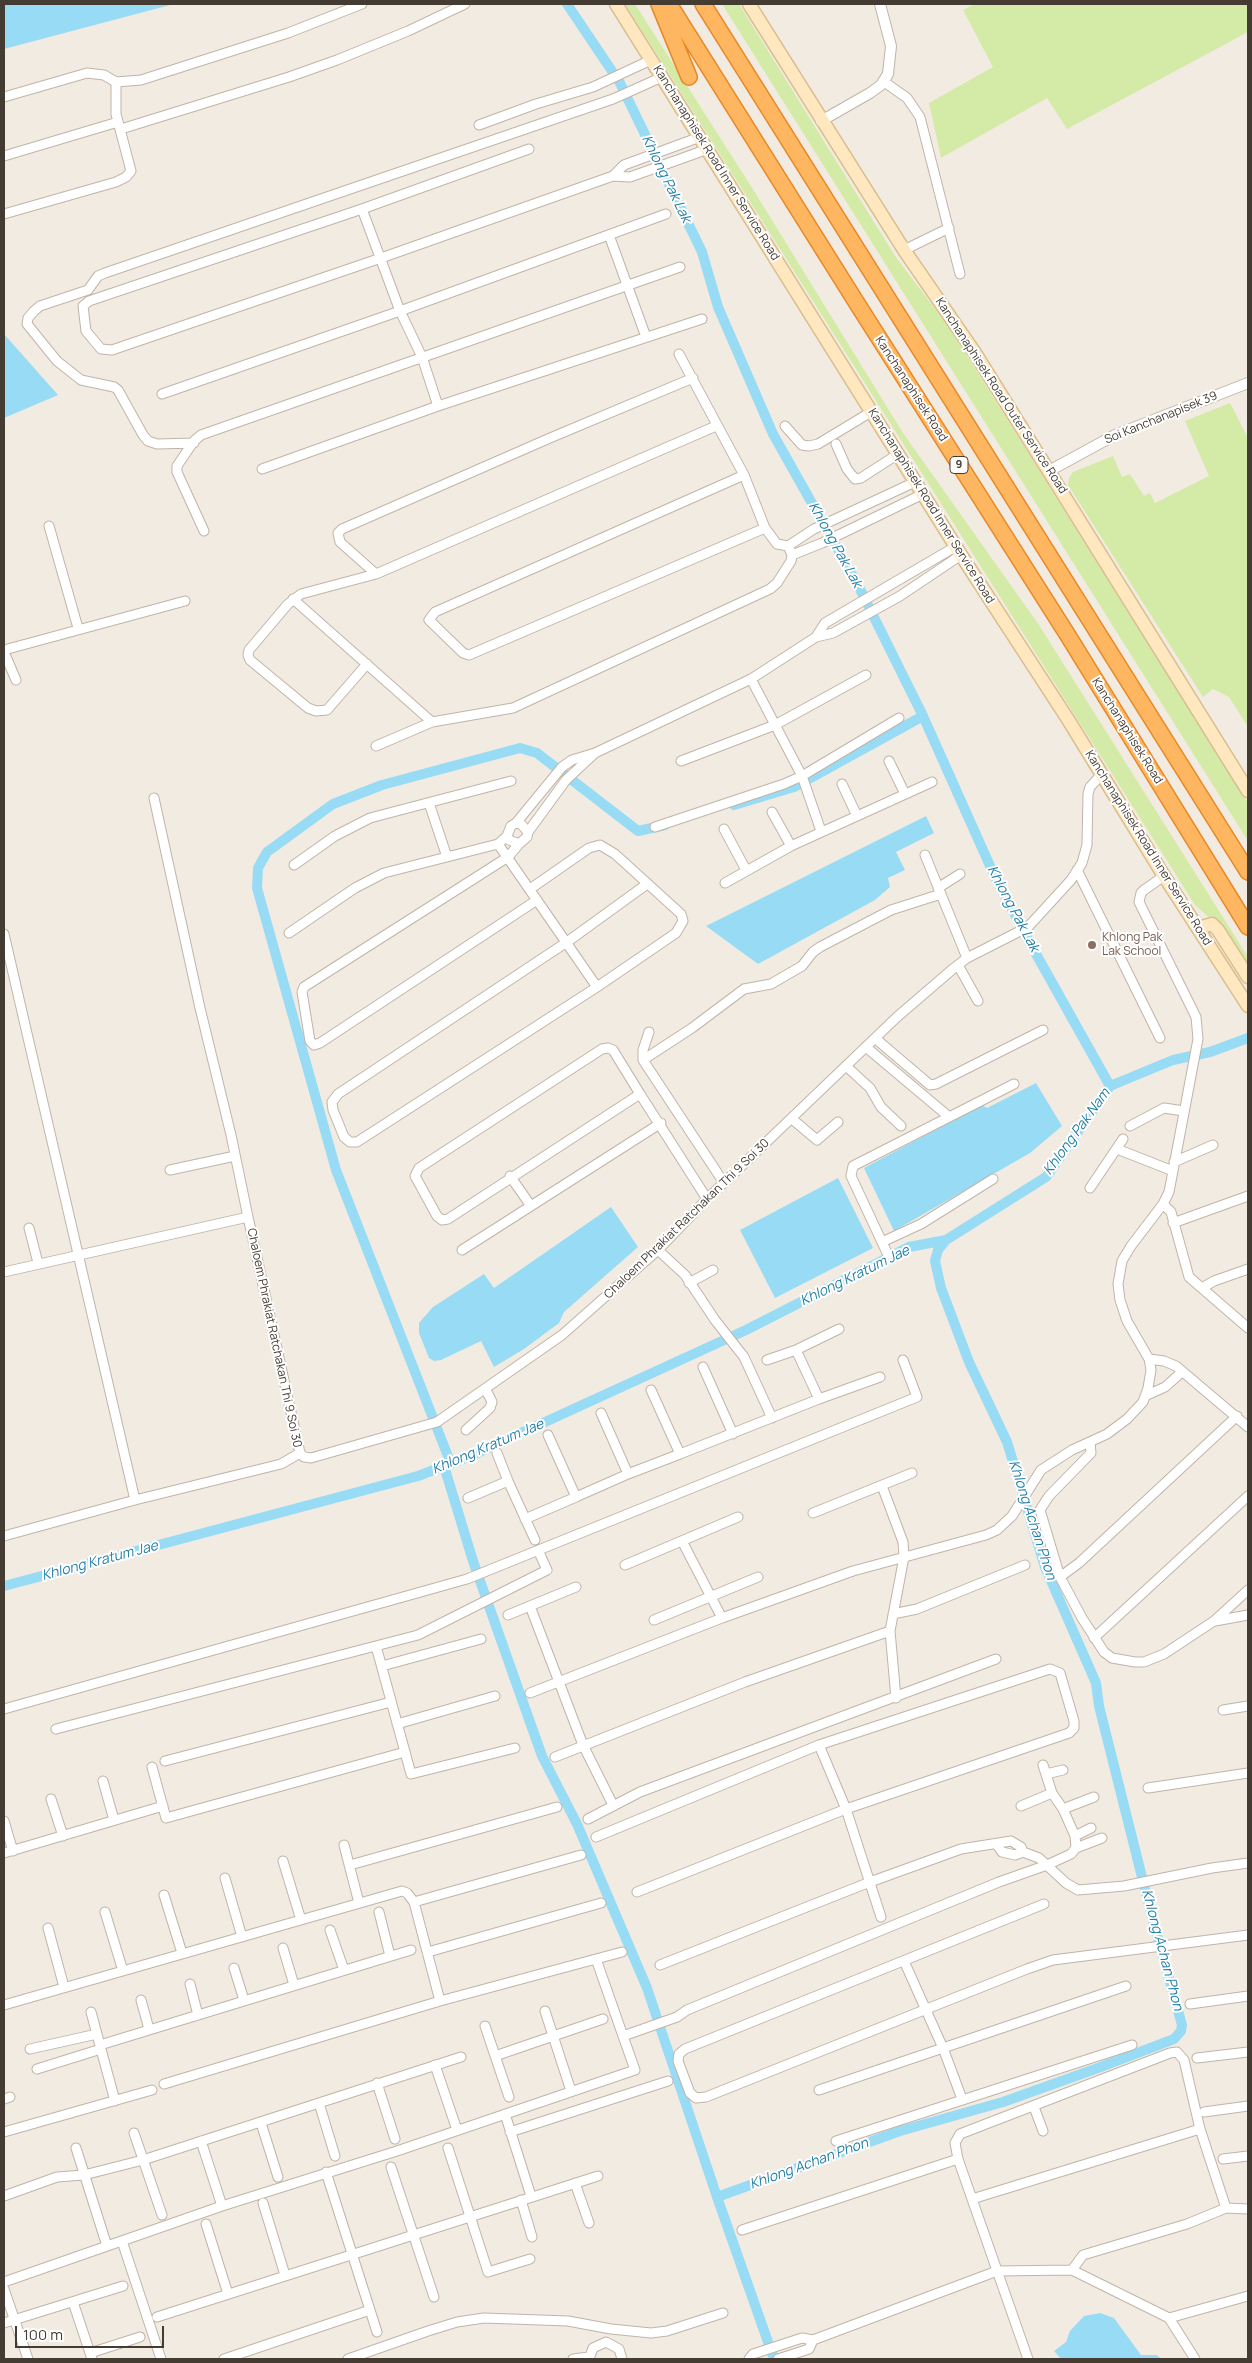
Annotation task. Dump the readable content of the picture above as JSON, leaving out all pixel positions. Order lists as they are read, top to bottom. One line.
{"streets":{"highway":["Kanchanaphisek Road","9"],"main road":["Kanchanaphisek Road Inner Service Road","Kanchanaphisek Road Outer Service Road"],"street":["Soi Kanchanapisek 39","Chaloem Phrakiat Ratchakan Thi 9 Soi 30"]},"crossings":[["Kanchanaphisek Road Inner Service Road","Chaloem Phrakiat Ratchakan Thi 9 Soi 30"],["Kanchanaphisek Road Outer Service Road","Soi Kanchanapisek 39"]],"water":["Khlong Pak Lak","Khlong Pak Nam","Khlong Kratum Jae","Khlong Achan Phon"],"places":["Khlong Pak Lak School"],"scale_bar":"100 m"}
